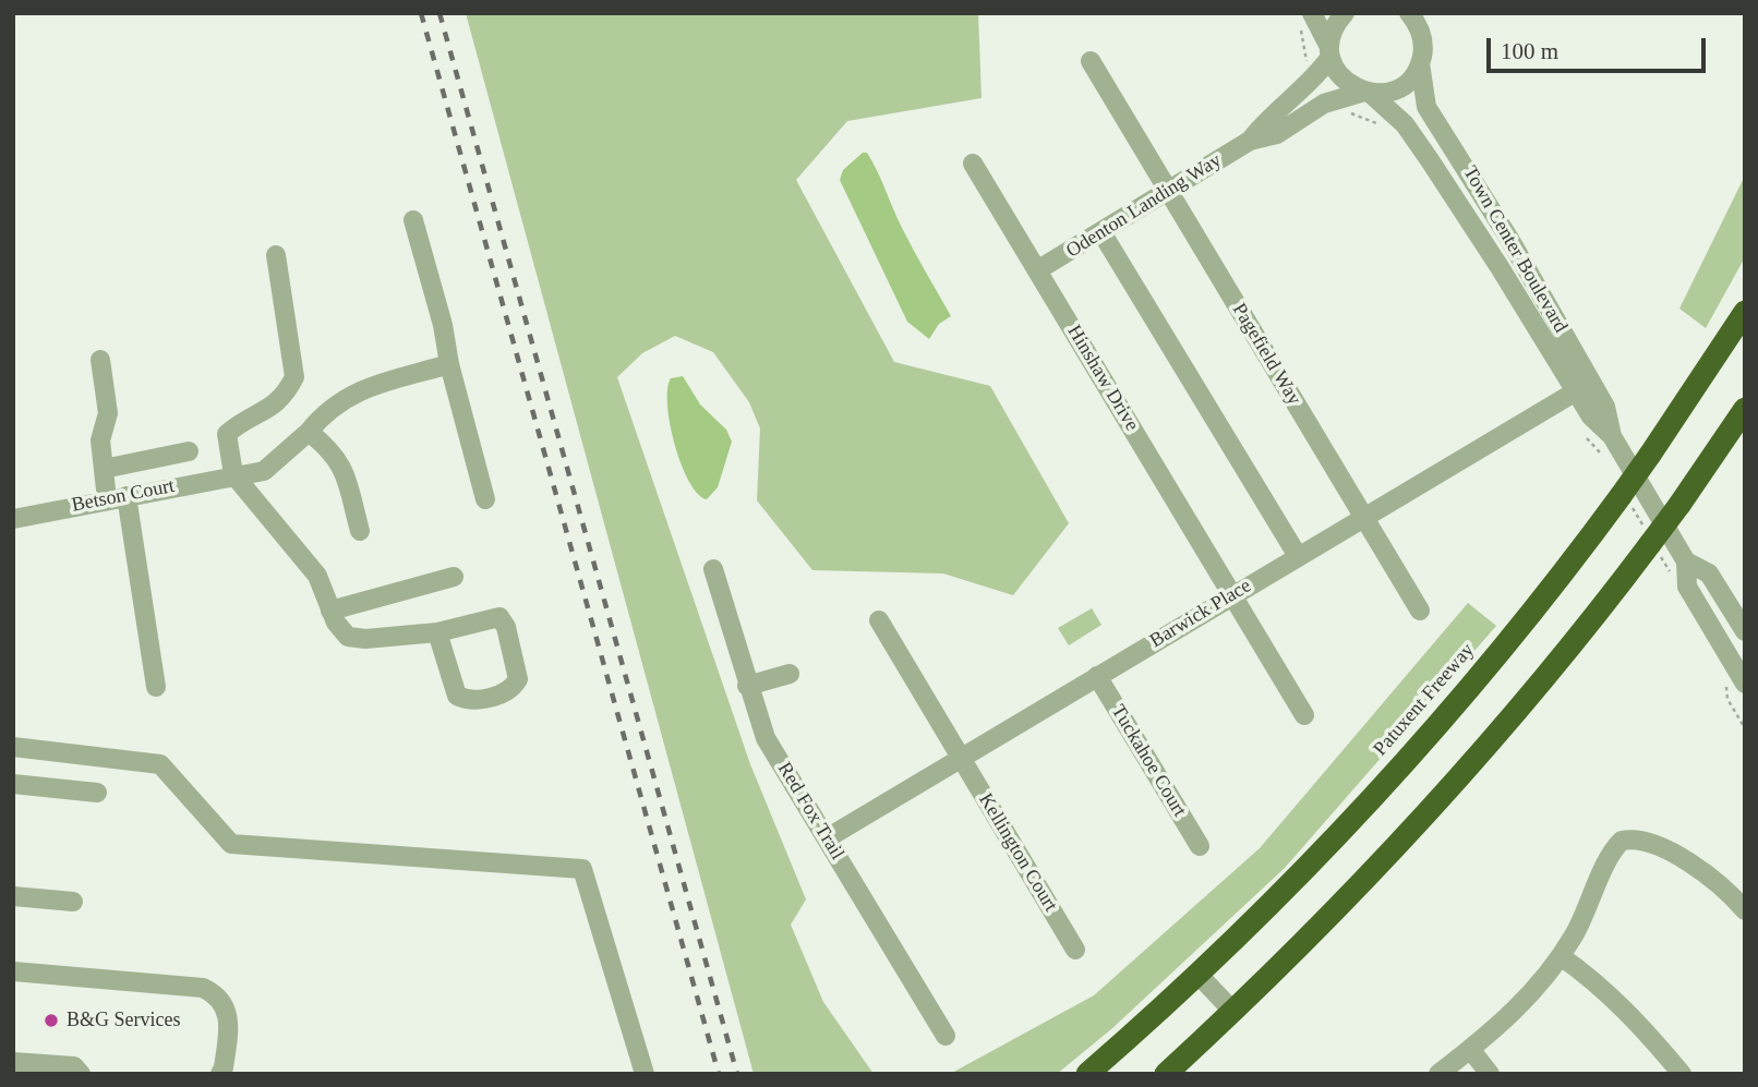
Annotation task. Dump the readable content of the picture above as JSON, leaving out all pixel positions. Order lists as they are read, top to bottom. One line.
{"streets":{"highway":["Patuxent Freeway"],"street":["Odenton Landing Way","Town Center Boulevard","Pagefield Way","Hinshaw Drive","Betson Court","Barwick Place","Tuckahoe Court","Red Fox Trail","Kellington Court"]},"crossings":[["Odenton Landing Way","Town Center Boulevard"],["Odenton Landing Way","Pagefield Way"],["Odenton Landing Way","Hinshaw Drive"],["Town Center Boulevard","Barwick Place"],["Pagefield Way","Barwick Place"],["Hinshaw Drive","Barwick Place"],["Barwick Place","Tuckahoe Court"],["Barwick Place","Red Fox Trail"],["Barwick Place","Kellington Court"]],"places":["B&G Services"],"scale_bar":"100 m"}
